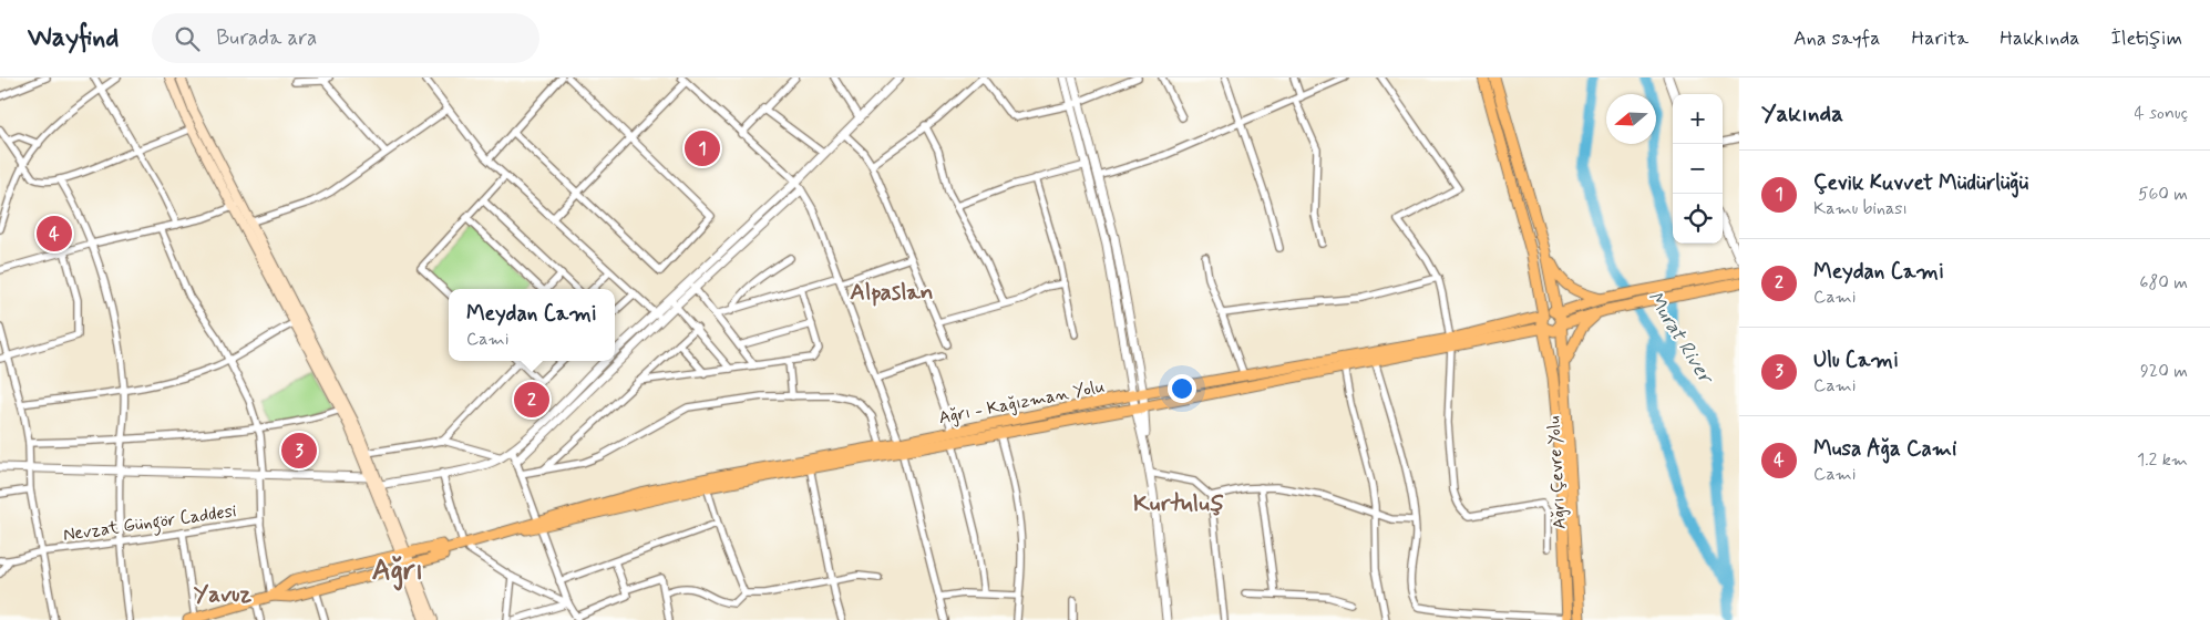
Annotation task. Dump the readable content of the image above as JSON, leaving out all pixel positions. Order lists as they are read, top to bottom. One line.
{"streets":{"main road":["Ağrı - Kağızman Yolu","Ağrı Çevre Yolu"],"street":["Nevzat Güngör Caddesi"]},"crossings":[["Ağrı - Kağızman Yolu","Ağrı Çevre Yolu"]],"districts":["Alpaslan","Kurtuluş","Ağrı","Yavuz"],"water":["Murat River"],"north":"left","page":{"header":"Wayfind","search":"Burada ara","nav":["Ana sayfa","Harita","Hakkında","İletişim"],"heading":["Yakında","4 sonuç"],"map_buttons":["+","−"],"pins":["1","4","2","3"],"list":[{"mark":"1","name":"Çevik Kuvvet Müdürlüğü","note":"Kamu binası","value":"560 m"},{"mark":"2","name":"Meydan Cami","note":"Cami","value":"680 m"},{"mark":"3","name":"Ulu Cami","note":"Cami","value":"920 m"},{"mark":"4","name":"Musa Ağa Cami","note":"Cami","value":"1.2 km"}],"popup":["Meydan Cami","Cami"]}}
